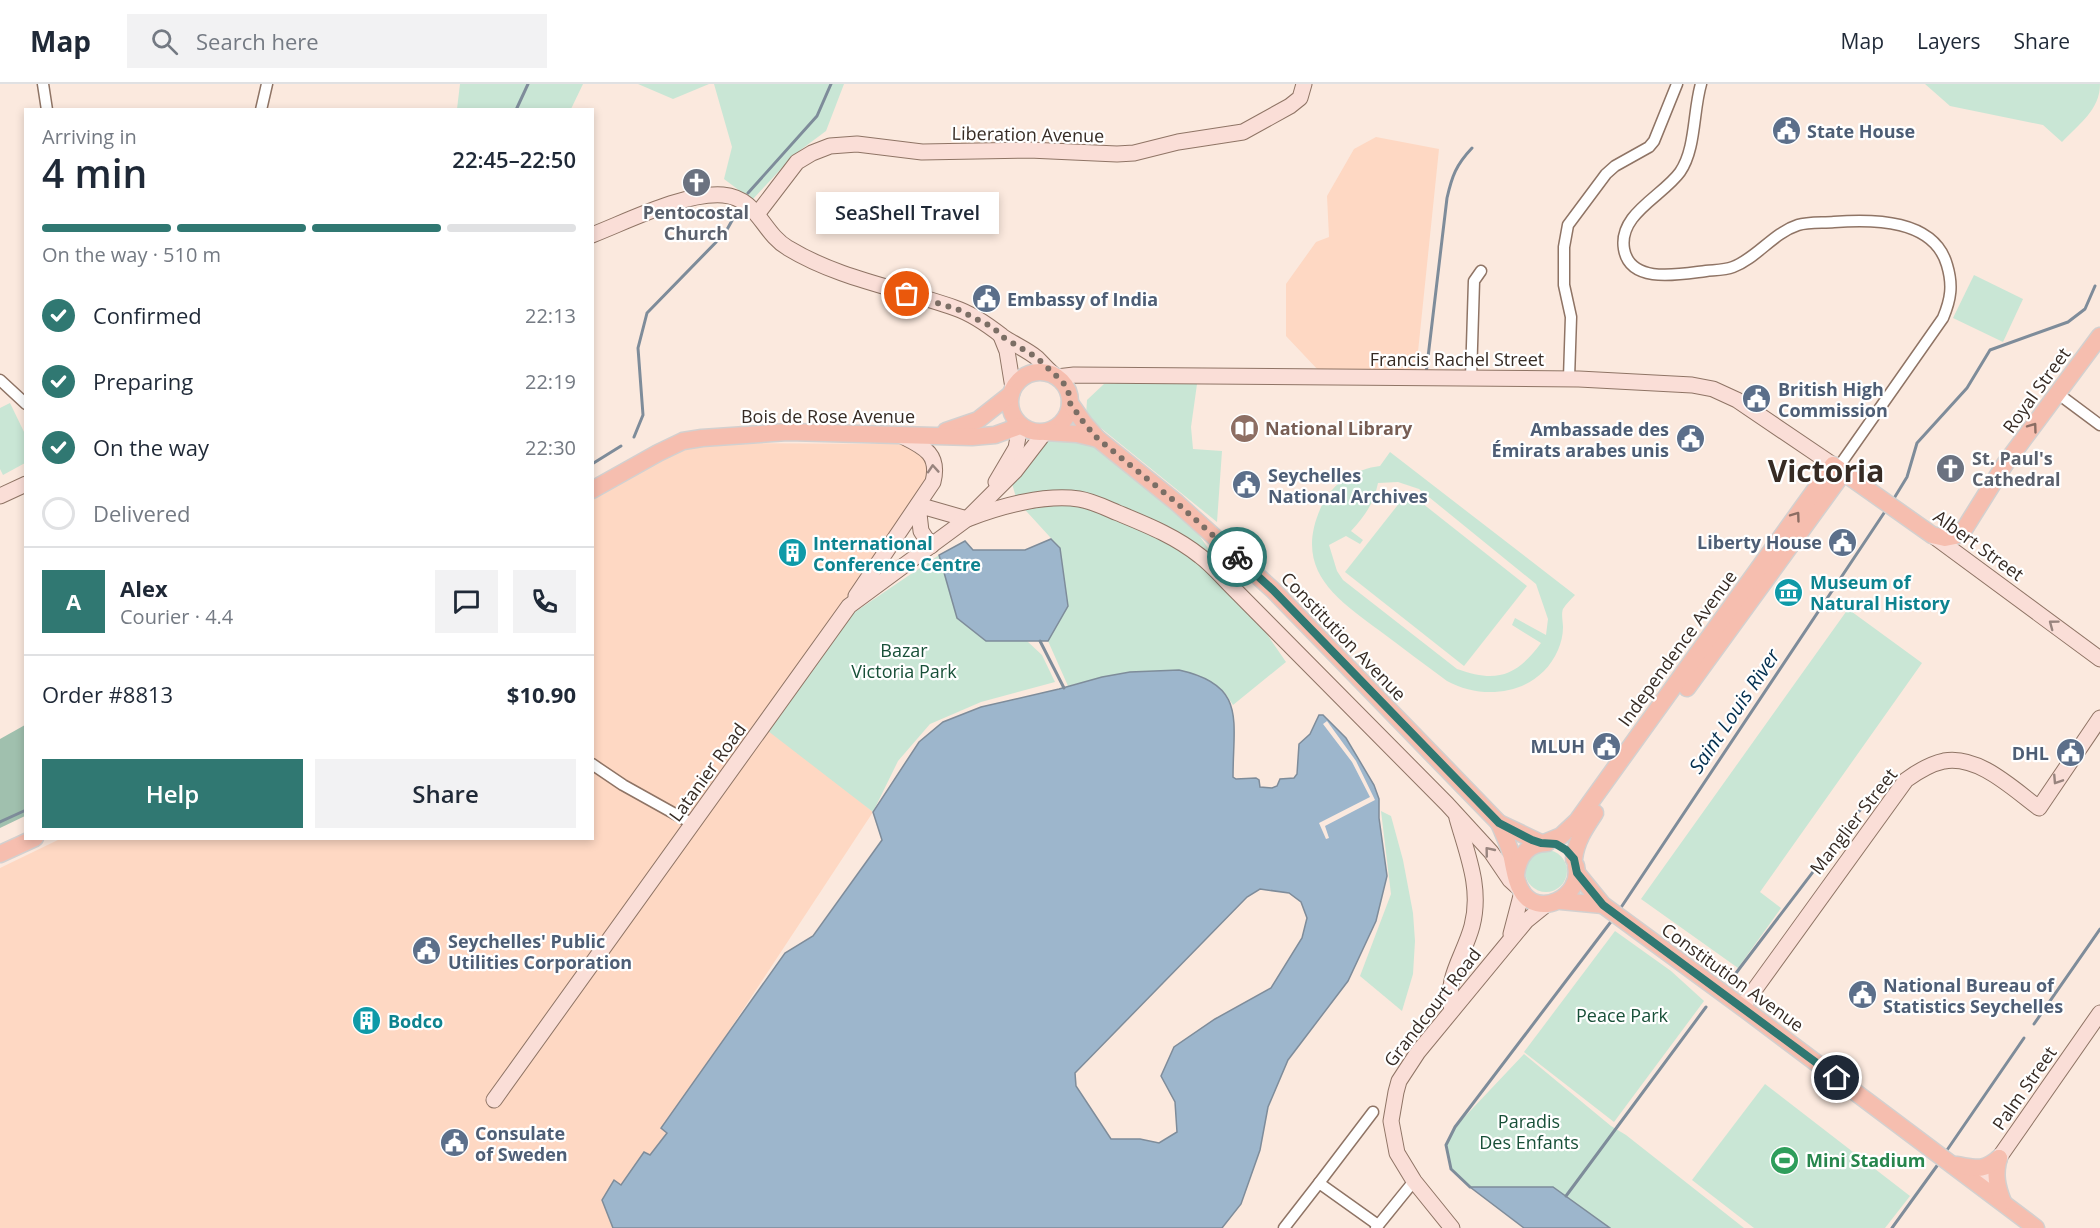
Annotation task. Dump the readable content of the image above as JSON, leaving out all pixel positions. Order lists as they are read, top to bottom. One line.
{"streets":{"main road":["Royal Street","Bois de Rose Avenue","Albert Street","Constitution Avenue","Independence Avenue"],"street":["Liberation Avenue","Francis Rachel Street","Latanier Road","Manglier Street","Grandcourt Road","Palm Street"]},"crossings":[["Francis Rachel Street","Bois de Rose Avenue"],["Francis Rachel Street","Albert Street"],["Francis Rachel Street","Constitution Avenue"],["Francis Rachel Street","Independence Avenue"],["Francis Rachel Street","Latanier Road"],["Bois de Rose Avenue","Constitution Avenue"],["Bois de Rose Avenue","Latanier Road"],["Albert Street","Independence Avenue"],["Constitution Avenue","Independence Avenue"],["Constitution Avenue","Latanier Road"],["Constitution Avenue","Manglier Street"],["Constitution Avenue","Grandcourt Road"],["Constitution Avenue","Palm Street"],["Independence Avenue","Grandcourt Road"]],"one_way":["Royal Street","Albert Street","Manglier Street"],"districts":["Victoria"],"water":["Saint Louis River"],"parks":["Bazar Victoria Park","Peace Park","Paradis Des Enfants"],"places":{"public building":["State House","Embassy of India","British High Commission","Ambassade des Émirats arabes unis","Seychelles National Archives","Liberty House","MLUH","DHL","Seychelles' Public Utilities Corporation","National Bureau of Statistics Seychelles","Consulate of Sweden"],"church":["Pentocostal Church","St. Paul's Cathedral"],"other":["SeaShell Travel"],"library":["National Library"],"building":["International Conference Centre","Bodco"],"museum":["Museum of Natural History"],"sports":["Mini Stadium"]},"page":{"header":"Map","search":"Search here","nav":["Map","Layers","Share"],"heading":["4 min","Arriving in","22:45–22:50"],"panel":["Alex","Courier · 4.4","Order #8813","$10.90"],"bubble":"SeaShell Travel","bar":"On the way · 510 m","list":[["Confirmed","22:13"],["Preparing","22:19"],["On the way","22:30"],"Delivered"],"round":"A","buttons":["Help","Share"]}}
